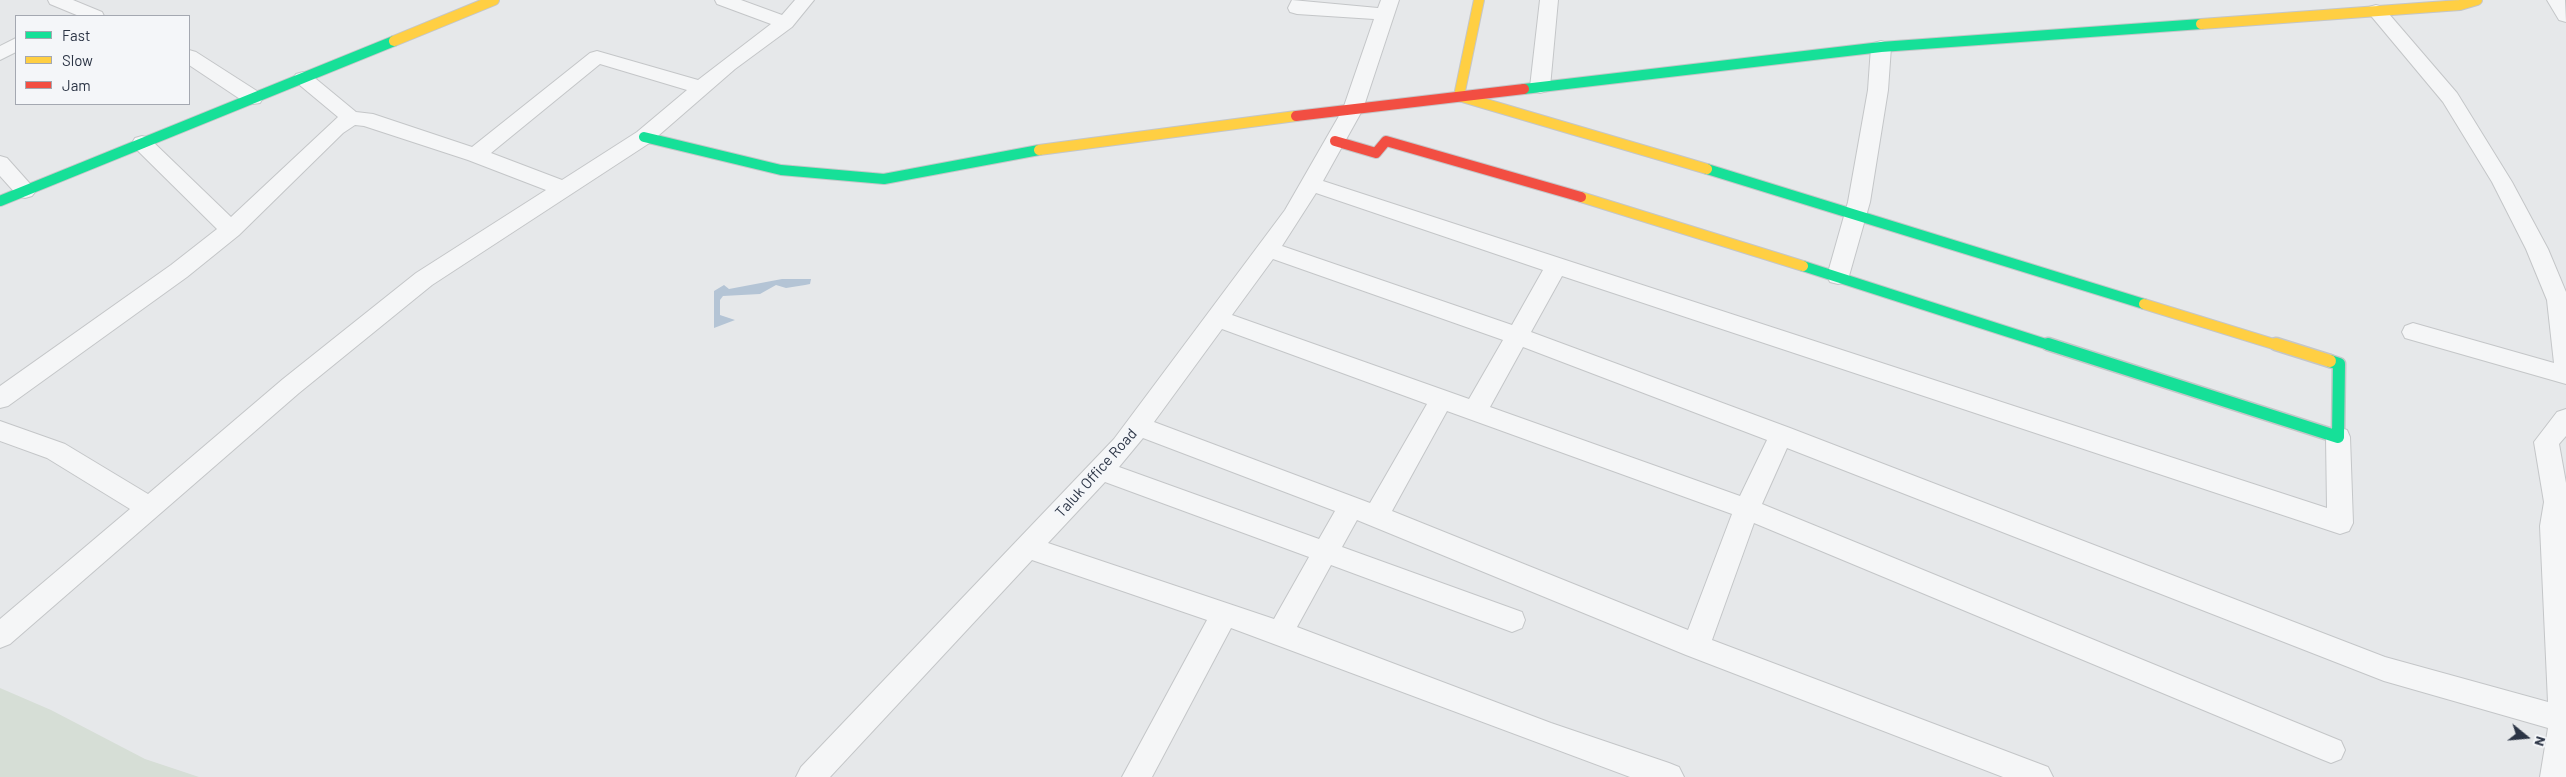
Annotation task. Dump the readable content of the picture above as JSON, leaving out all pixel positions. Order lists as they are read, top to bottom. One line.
{"streets":{"street":["Taluk Office Road"]},"legend":["Fast","Slow","Jam"],"north":"right"}
